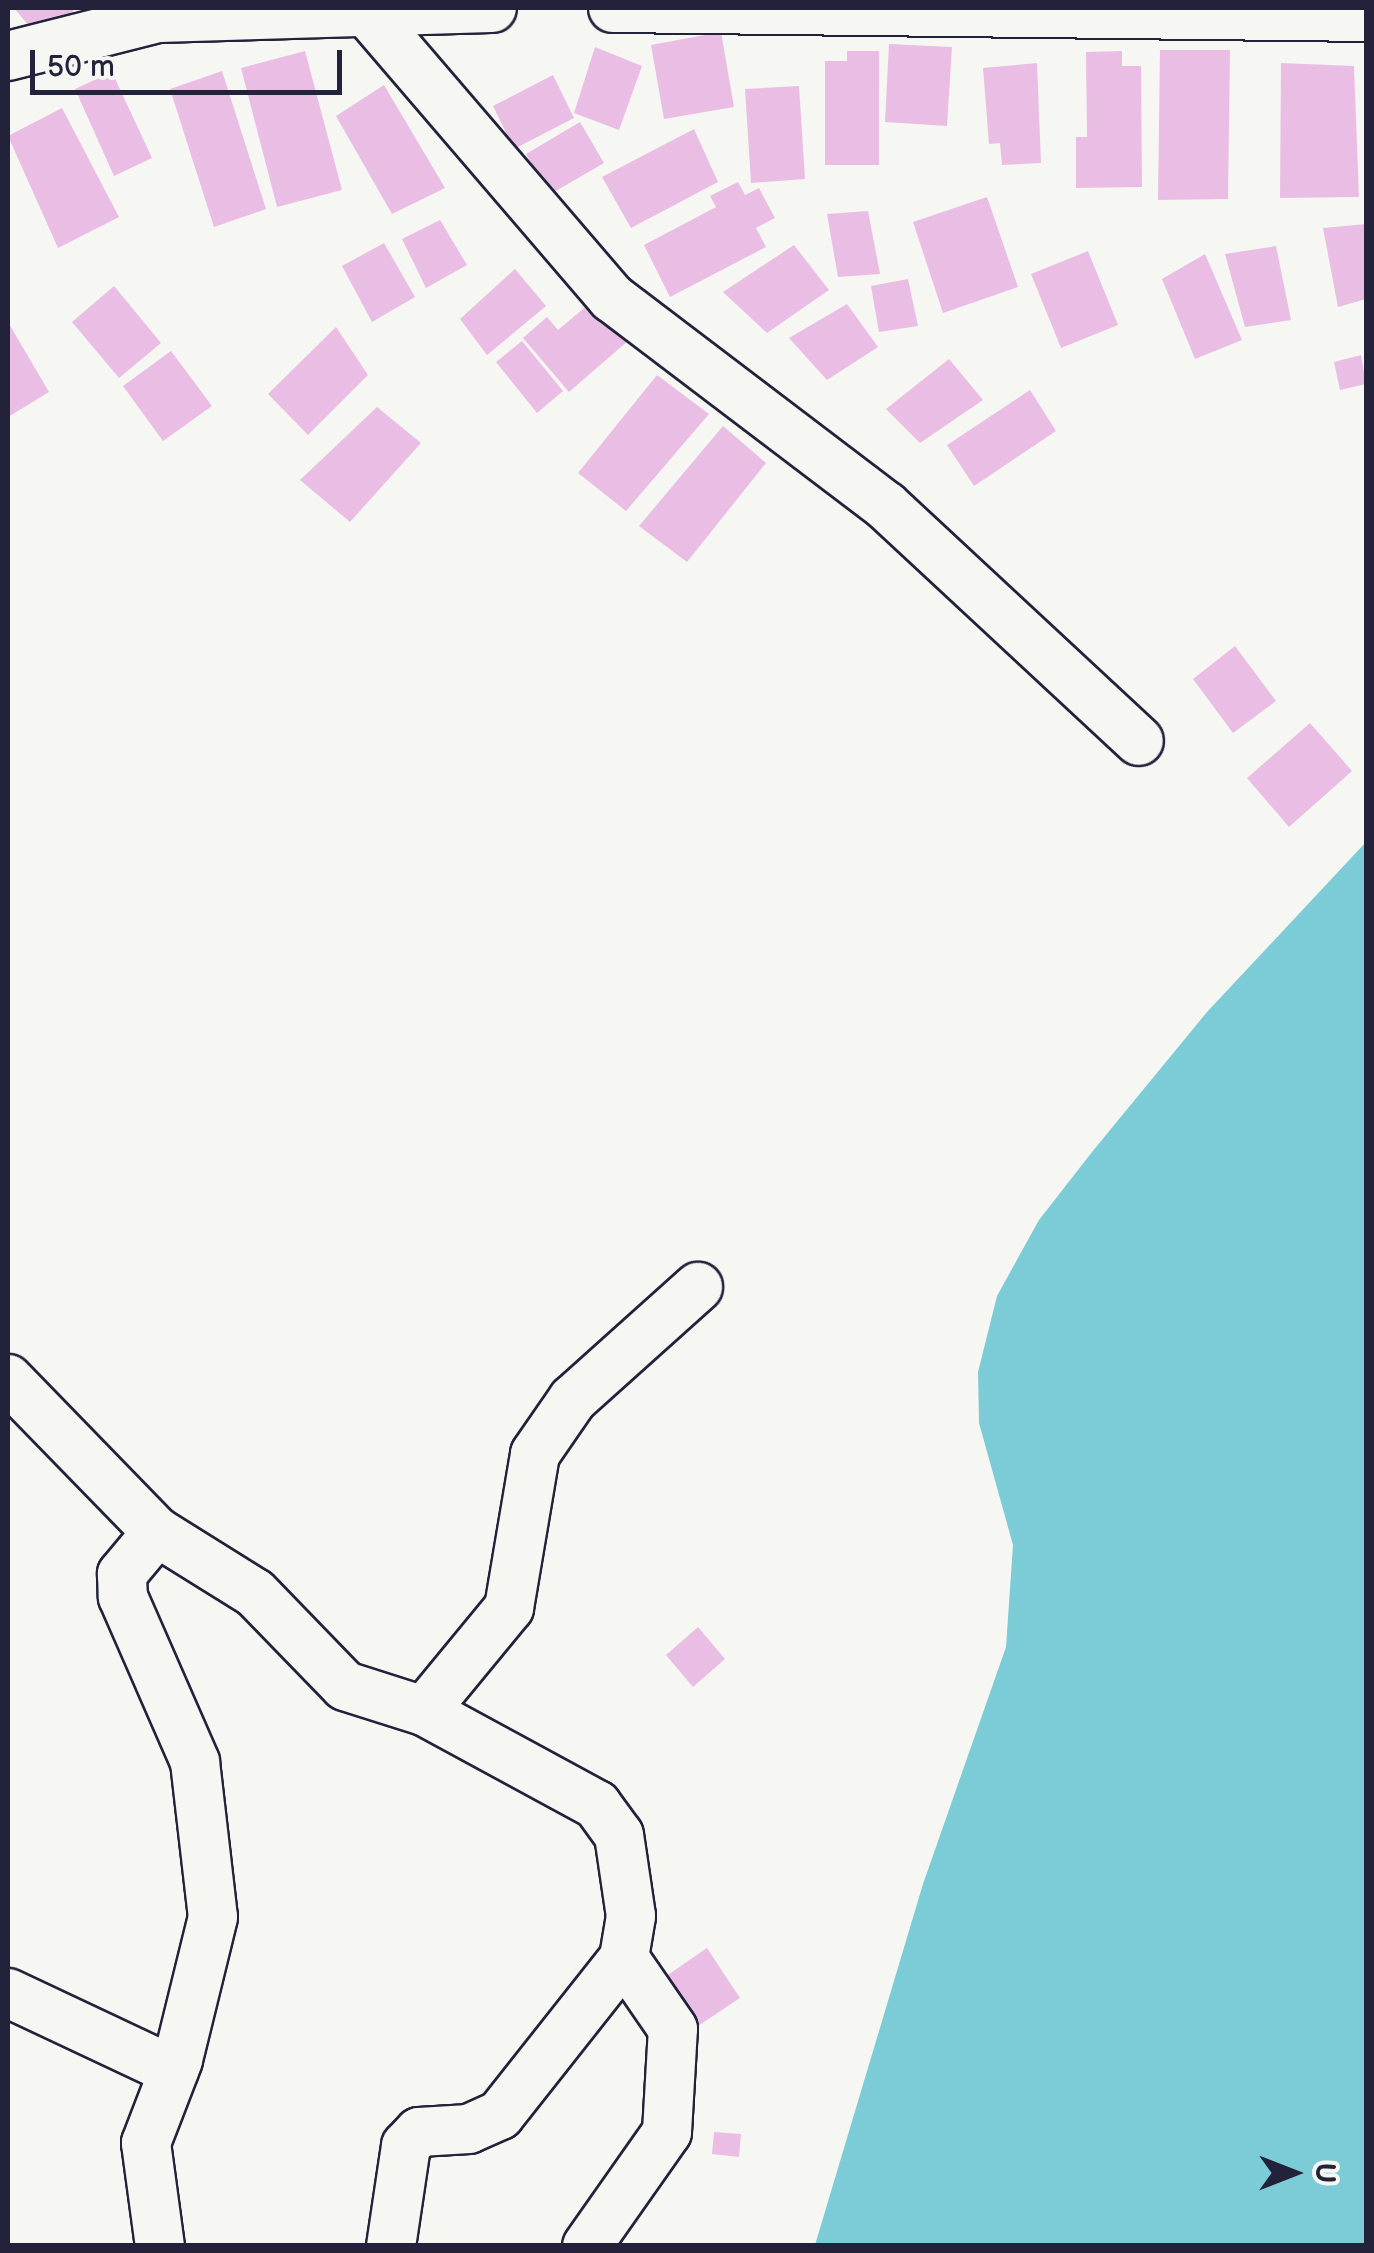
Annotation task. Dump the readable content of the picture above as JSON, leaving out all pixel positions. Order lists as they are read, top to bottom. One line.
{"scale_bar":"50 m","north":"right"}
